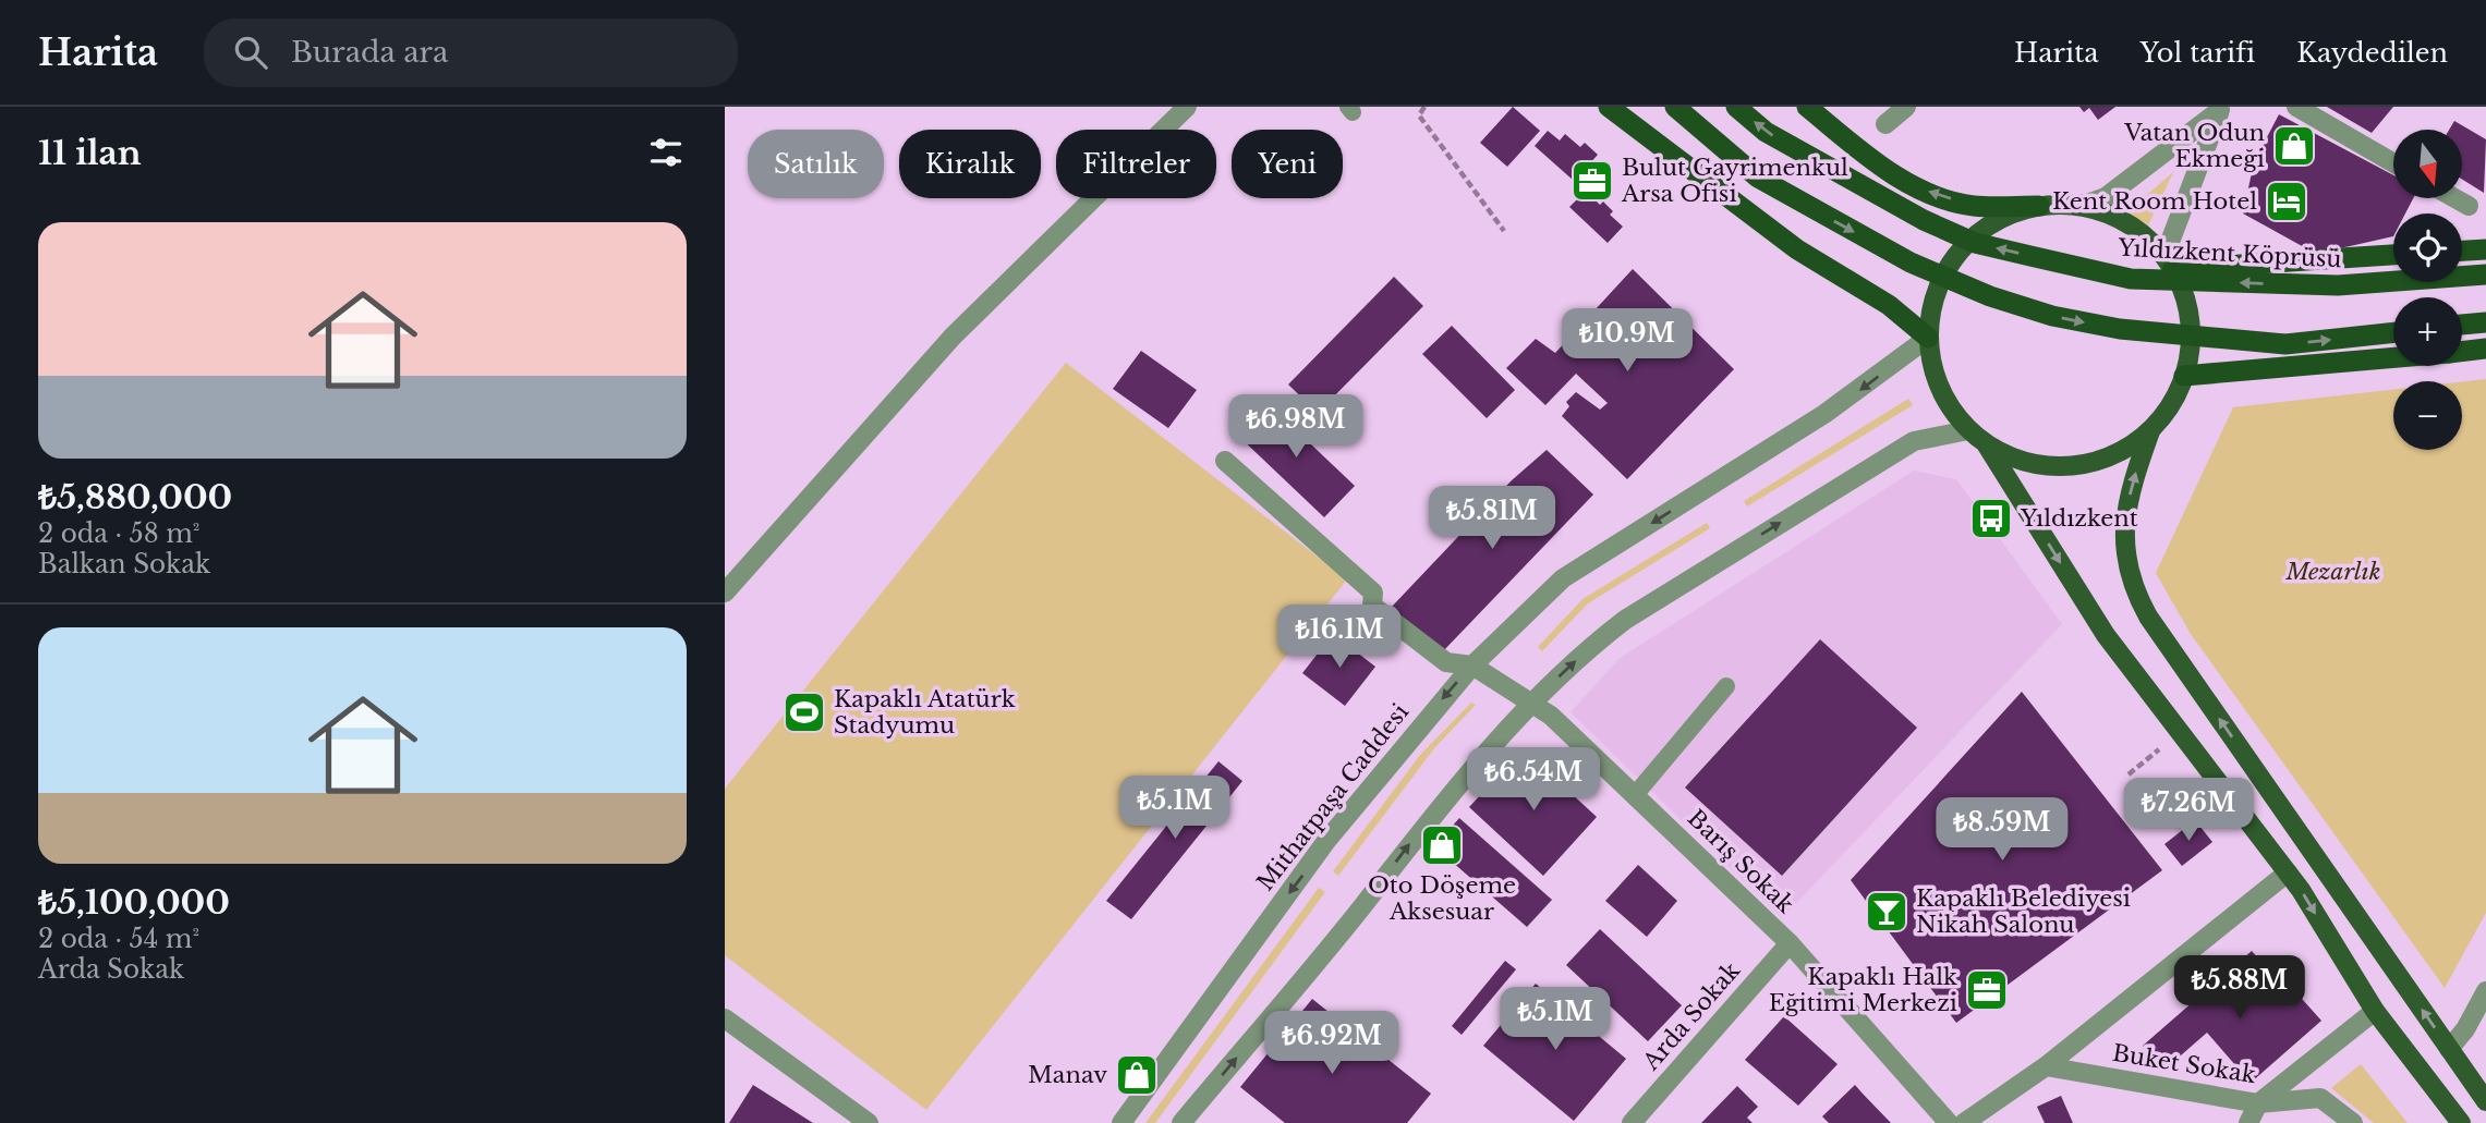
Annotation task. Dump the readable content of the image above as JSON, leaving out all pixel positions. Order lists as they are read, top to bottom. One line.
{"streets":{"highway":["Yıldızkent Köprüsü"],"street":["Mithatpaşa Caddesi","Barış Sokak","Arda Sokak","Buket Sokak"]},"crossings":[["Mithatpaşa Caddesi","Barış Sokak"],["Barış Sokak","Arda Sokak"]],"parks":["Mezarlık"],"places":{"shop":["Vatan Odun Ekmeği","Oto Döşeme Aksesuar","Manav"],"office":["Bulut Gayrimenkul Arsa Ofisi","Kapaklı Halk Eğitimi Merkezi"],"hotel":["Kent Room Hotel"],"bus stop":["Yıldızkent"],"sports":["Kapaklı Atatürk Stadyumu"],"bar":["Kapaklı Belediyesi Nikah Salonu"]},"north":"bottom","page":{"header":"Harita","search":"Burada ara","nav":["Harita","Yol tarifi","Kaydedilen"],"heading":"11 ilan","map_buttons":["+","−"],"chip":["Satılık","Kiralık","Filtreler","Yeni"],"list":[{"name":"₺5,880,000","note":"2 oda · 58 m² · Balkan Sokak"},{"name":"₺5,100,000","note":"2 oda · 54 m² · Arda Sokak"}],"price":["₺10.9M","₺6.98M","₺5.81M","₺16.1M","₺6.54M","₺5.1M","₺7.26M","₺8.59M","₺5.88M","₺5.1M","₺6.92M"]}}
